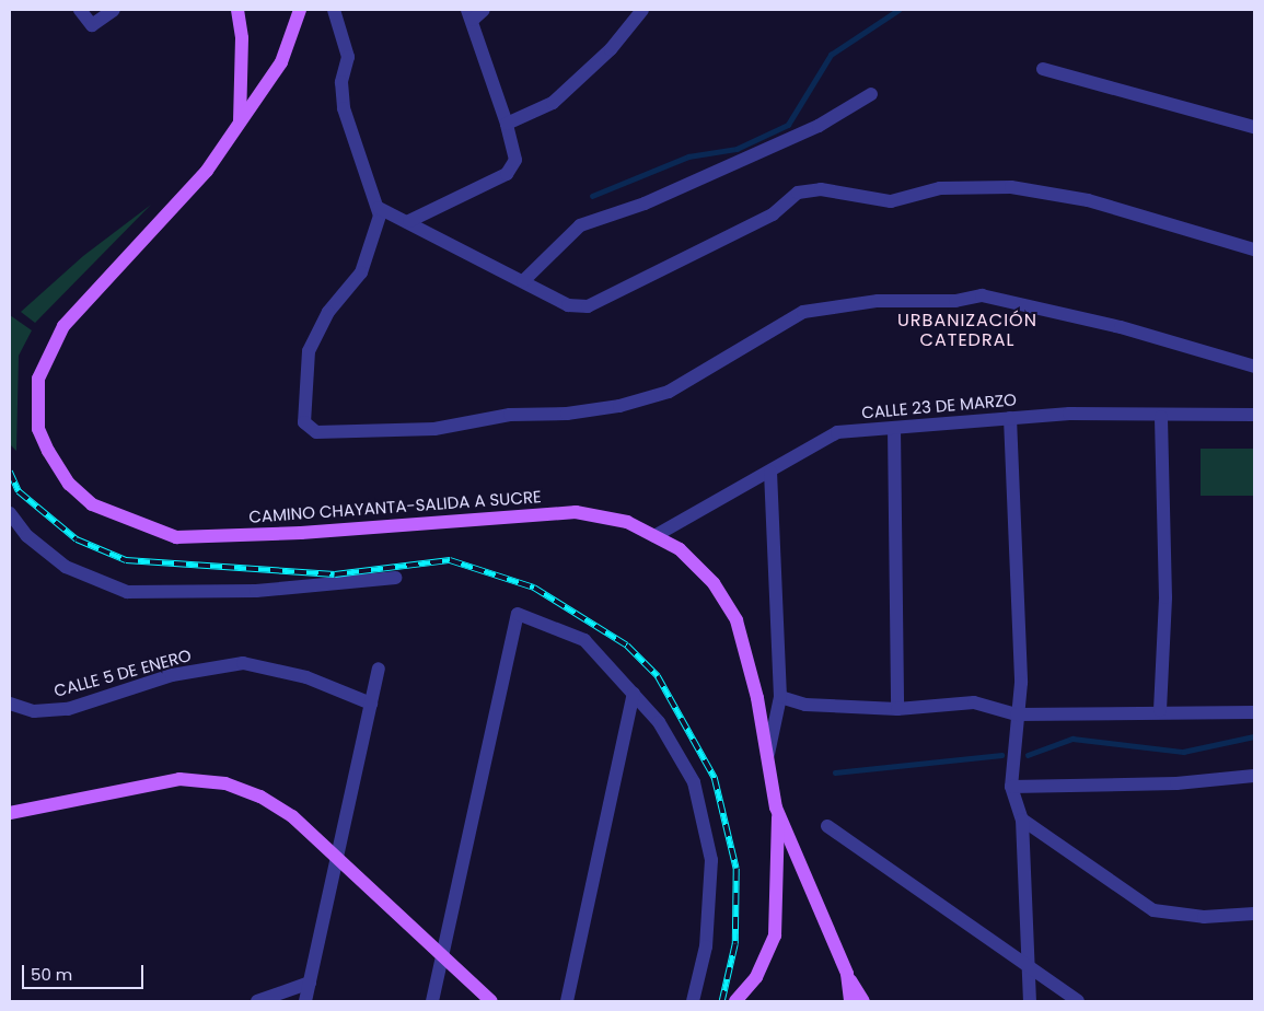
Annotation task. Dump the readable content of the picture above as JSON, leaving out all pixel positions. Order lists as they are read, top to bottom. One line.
{"streets":{"main road":["CAMINO CHAYANTA-SALIDA A SUCRE"],"street":["CALLE 23 DE MARZO","CALLE 5 DE ENERO"]},"crossings":[["CALLE 23 DE MARZO","CAMINO CHAYANTA-SALIDA A SUCRE"]],"districts":["URBANIZACIÓN CATEDRAL"],"scale_bar":"50 m"}
